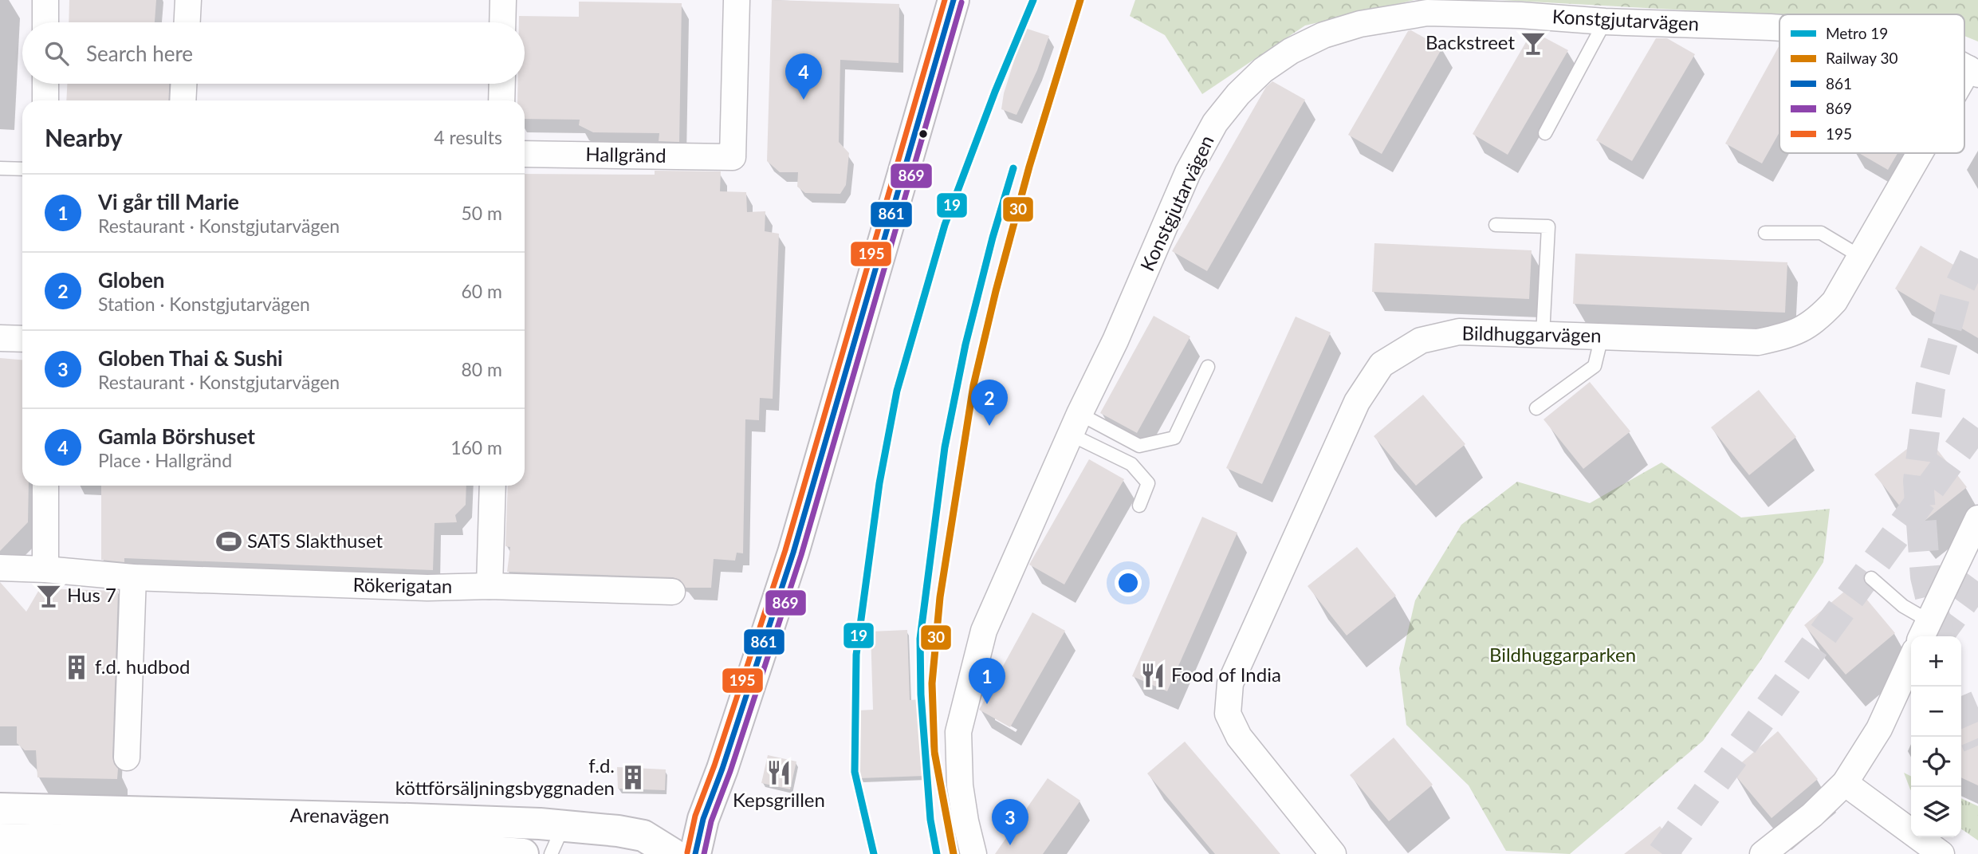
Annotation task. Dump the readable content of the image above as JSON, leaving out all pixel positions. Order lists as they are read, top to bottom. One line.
{"streets":{"main road":["Arenavägen"],"street":["Konstgjutarvägen","Hallgränd","Bildhuggarvägen","Rökerigatan"]},"parks":["Bildhuggarparken"],"places":{"bar":["Backstreet","Hus 7"],"sports":["SATS Slakthuset"],"building":["f.d. hudbod","f.d. köttförsäljningsbyggnaden"],"restaurant":["Food of India","Kepsgrillen"]},"lines":["metro line 19","rail line 30","transit line 861","transit line 195","transit line 869"],"legend":["Metro 19","Railway 30","861","869","195"],"page":{"search":"Search here","pins":["4","2","1","3"],"heading":["Nearby","4 results"],"list":[{"mark":"1","name":"Vi går till Marie","note":"Restaurant · Konstgjutarvägen","value":"50 m"},{"mark":"2","name":"Globen","note":"Station · Konstgjutarvägen","value":"60 m"},{"mark":"3","name":"Globen Thai & Sushi","note":"Restaurant · Konstgjutarvägen","value":"80 m"},{"mark":"4","name":"Gamla Börshuset","note":"Place · Hallgränd","value":"160 m"}],"map_buttons":["+","−"]}}
